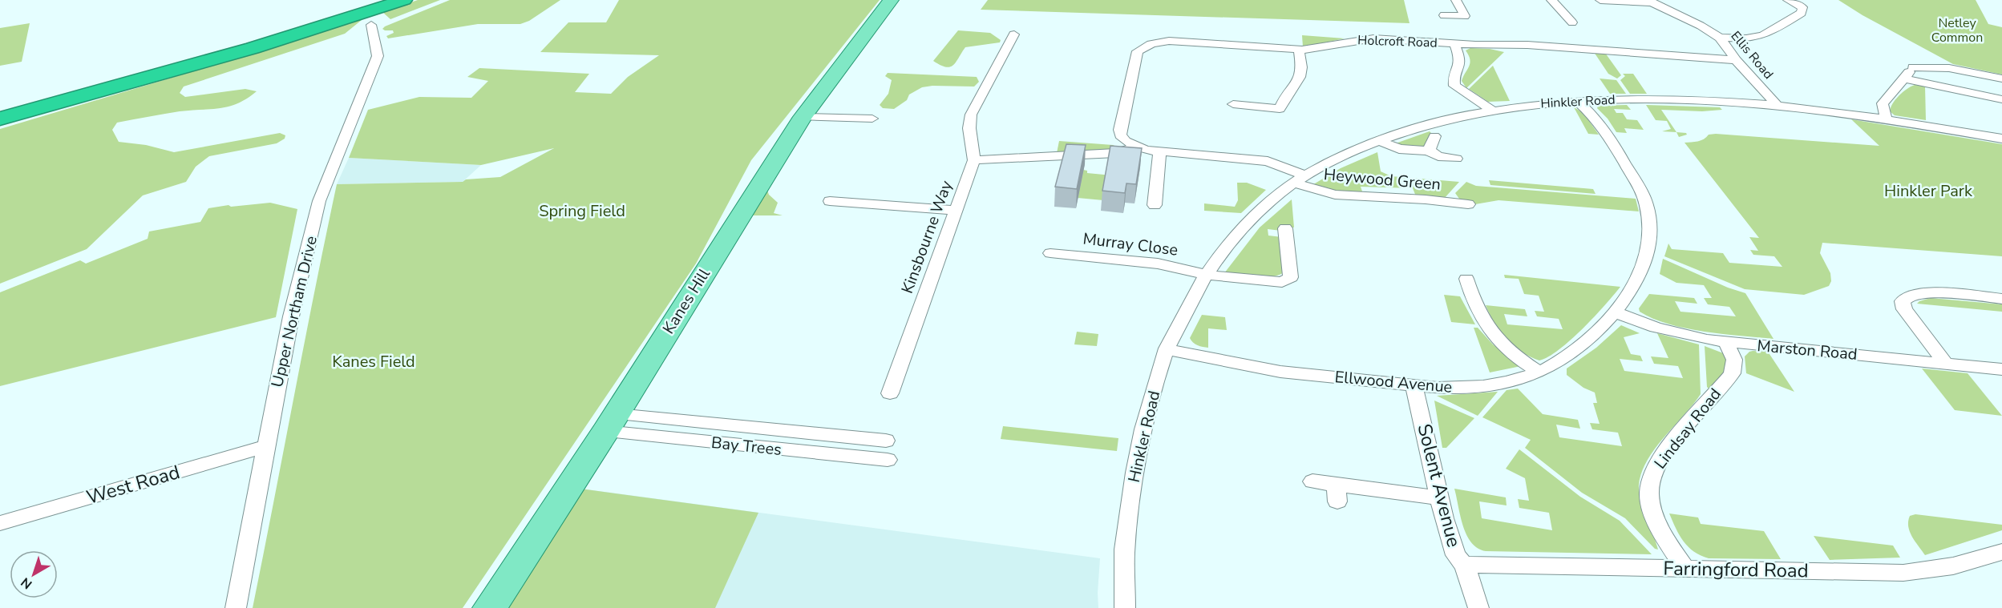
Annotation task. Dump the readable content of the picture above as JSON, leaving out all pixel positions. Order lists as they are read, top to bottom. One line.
{"streets":{"main road":["Kanes Hill"],"street":["Holcroft Road","Ellis Road","Hinkler Road","Heywood Green","Kinsbourne Way","Murray Close","Upper Northam Drive","Marston Road","Ellwood Avenue","Lindsay Road","Bay Trees","West Road","Solent Avenue","Farringford Road"]},"crossings":[["Holcroft Road","Ellis Road"],["Ellis Road","Hinkler Road"],["Hinkler Road","Heywood Green"],["Hinkler Road","Murray Close"],["Hinkler Road","Ellwood Avenue"],["Kanes Hill","Bay Trees"],["Upper Northam Drive","West Road"],["Marston Road","Ellwood Avenue"],["Marston Road","Lindsay Road"],["Ellwood Avenue","Solent Avenue"],["Lindsay Road","Farringford Road"],["Solent Avenue","Farringford Road"]],"parks":["Netley Common","Hinkler Park","Spring Field","Kanes Field"],"north":"bottom left"}
